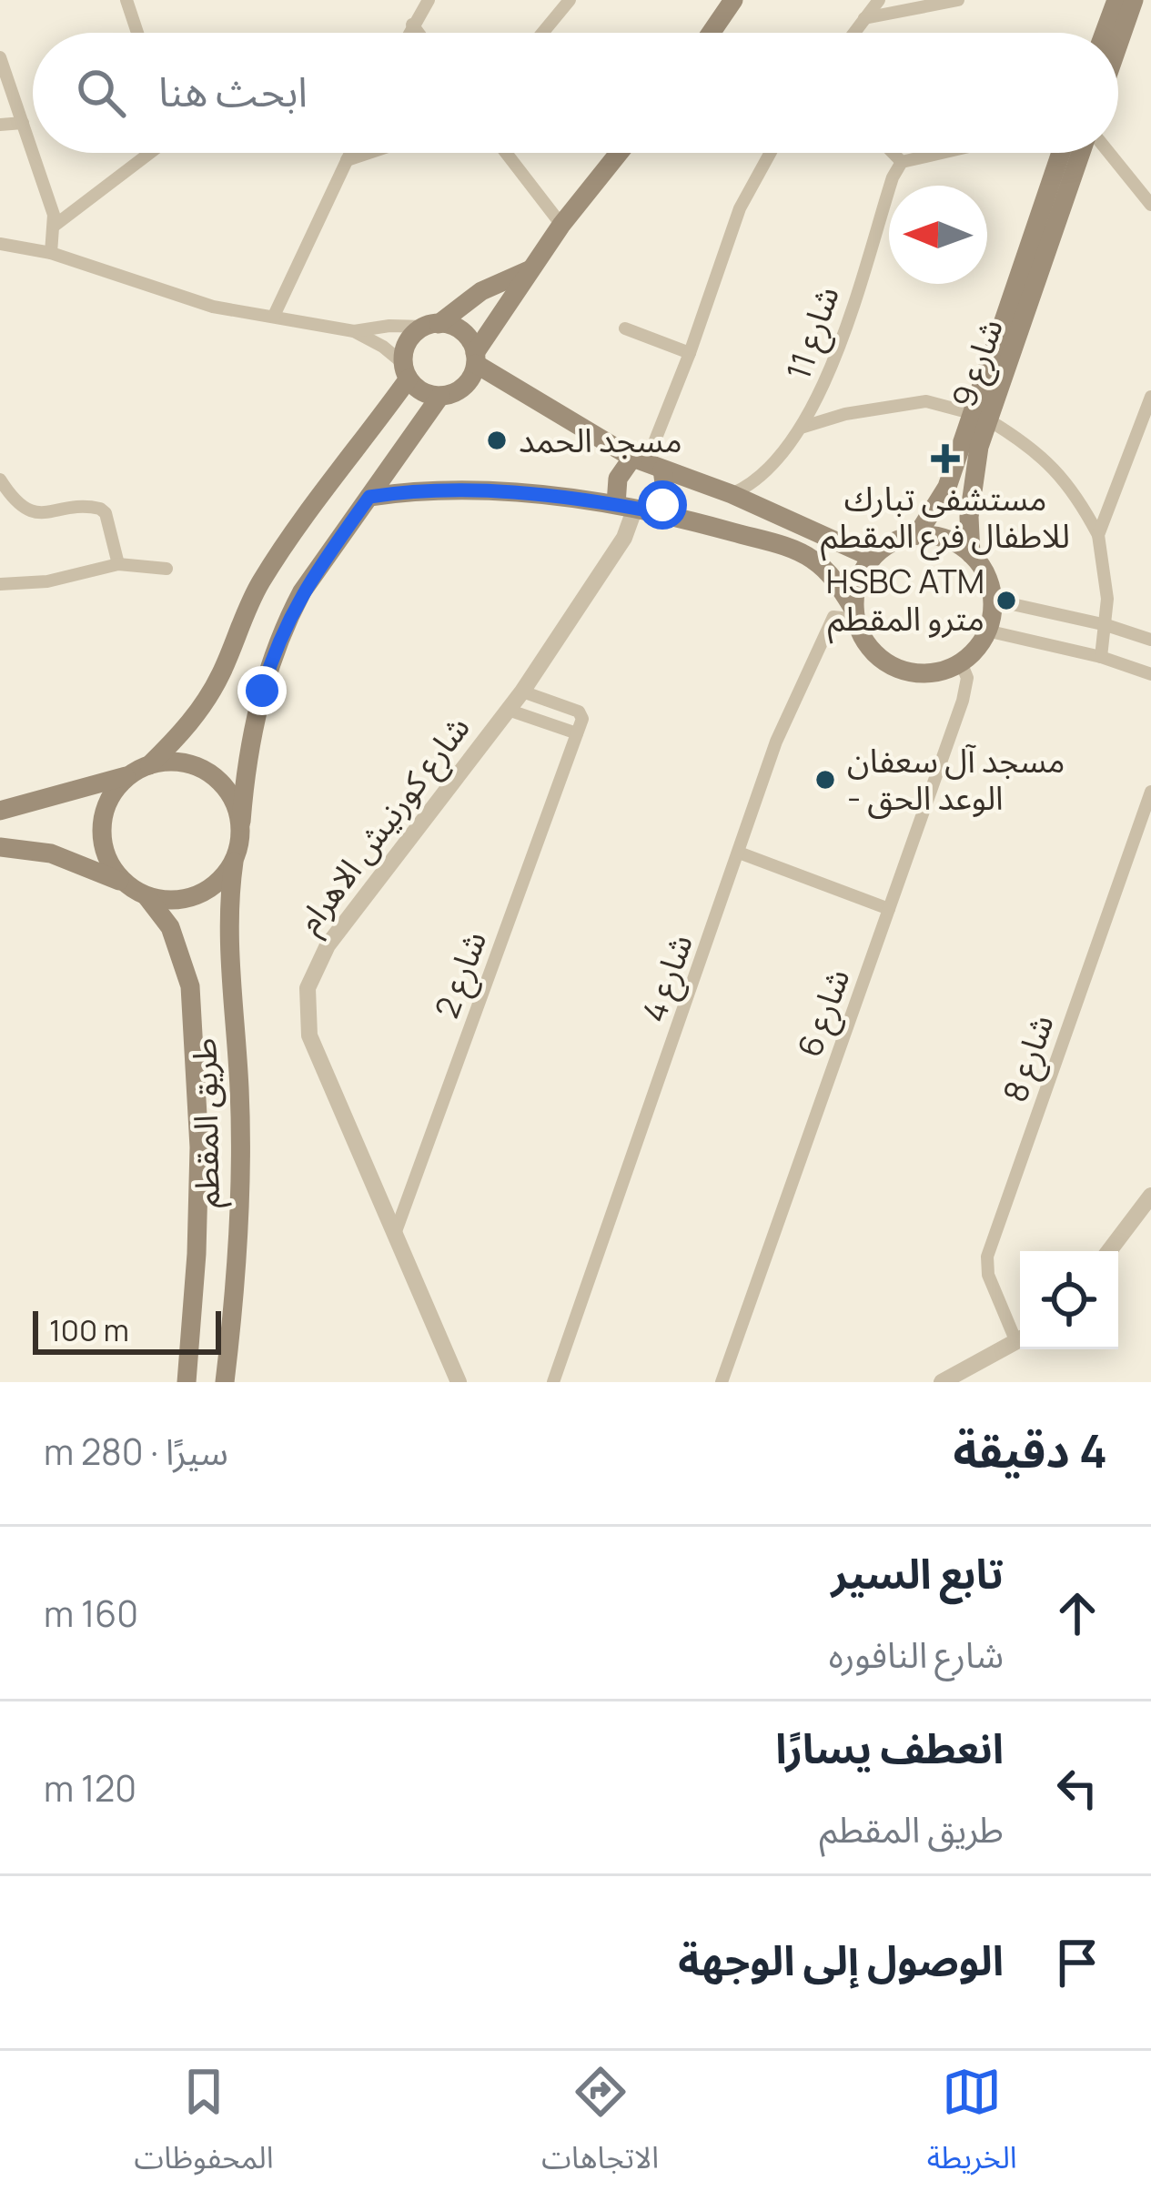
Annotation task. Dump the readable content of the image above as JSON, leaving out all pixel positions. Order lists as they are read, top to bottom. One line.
{"streets":{"main road":["شارع 9","طريق المقطم"],"street":["شارع 11","شارع كورنيش الاهرام","شارع 2","شارع 4","شارع 6","شارع 8"]},"crossings":[["شارع 9","شارع 4"],["شارع 9","شارع 6"],["شارع كورنيش الاهرام","شارع 2"],["شارع 4","شارع 6"]],"places":{"other":["مسجد الحمد","HSBC ATM مترو المقطم","مسجد آل سعفان - الوعد الحق"],"health":["مستشفى تبارك للاطفال فرع المقطم"]},"scale_bar":"100 m","north":"left","page":{"search":"ابحث هنا","scale":"100 m","heading":["4 دقيقة","سيرًا · 280 m"],"list":[["تابع السير","شارع النافوره","160 m"],["انعطف يسارًا","طريق المقطم","120 m"],"الوصول إلى الوجهة"],"nav":["الخريطة","الاتجاهات","المحفوظات"]}}
